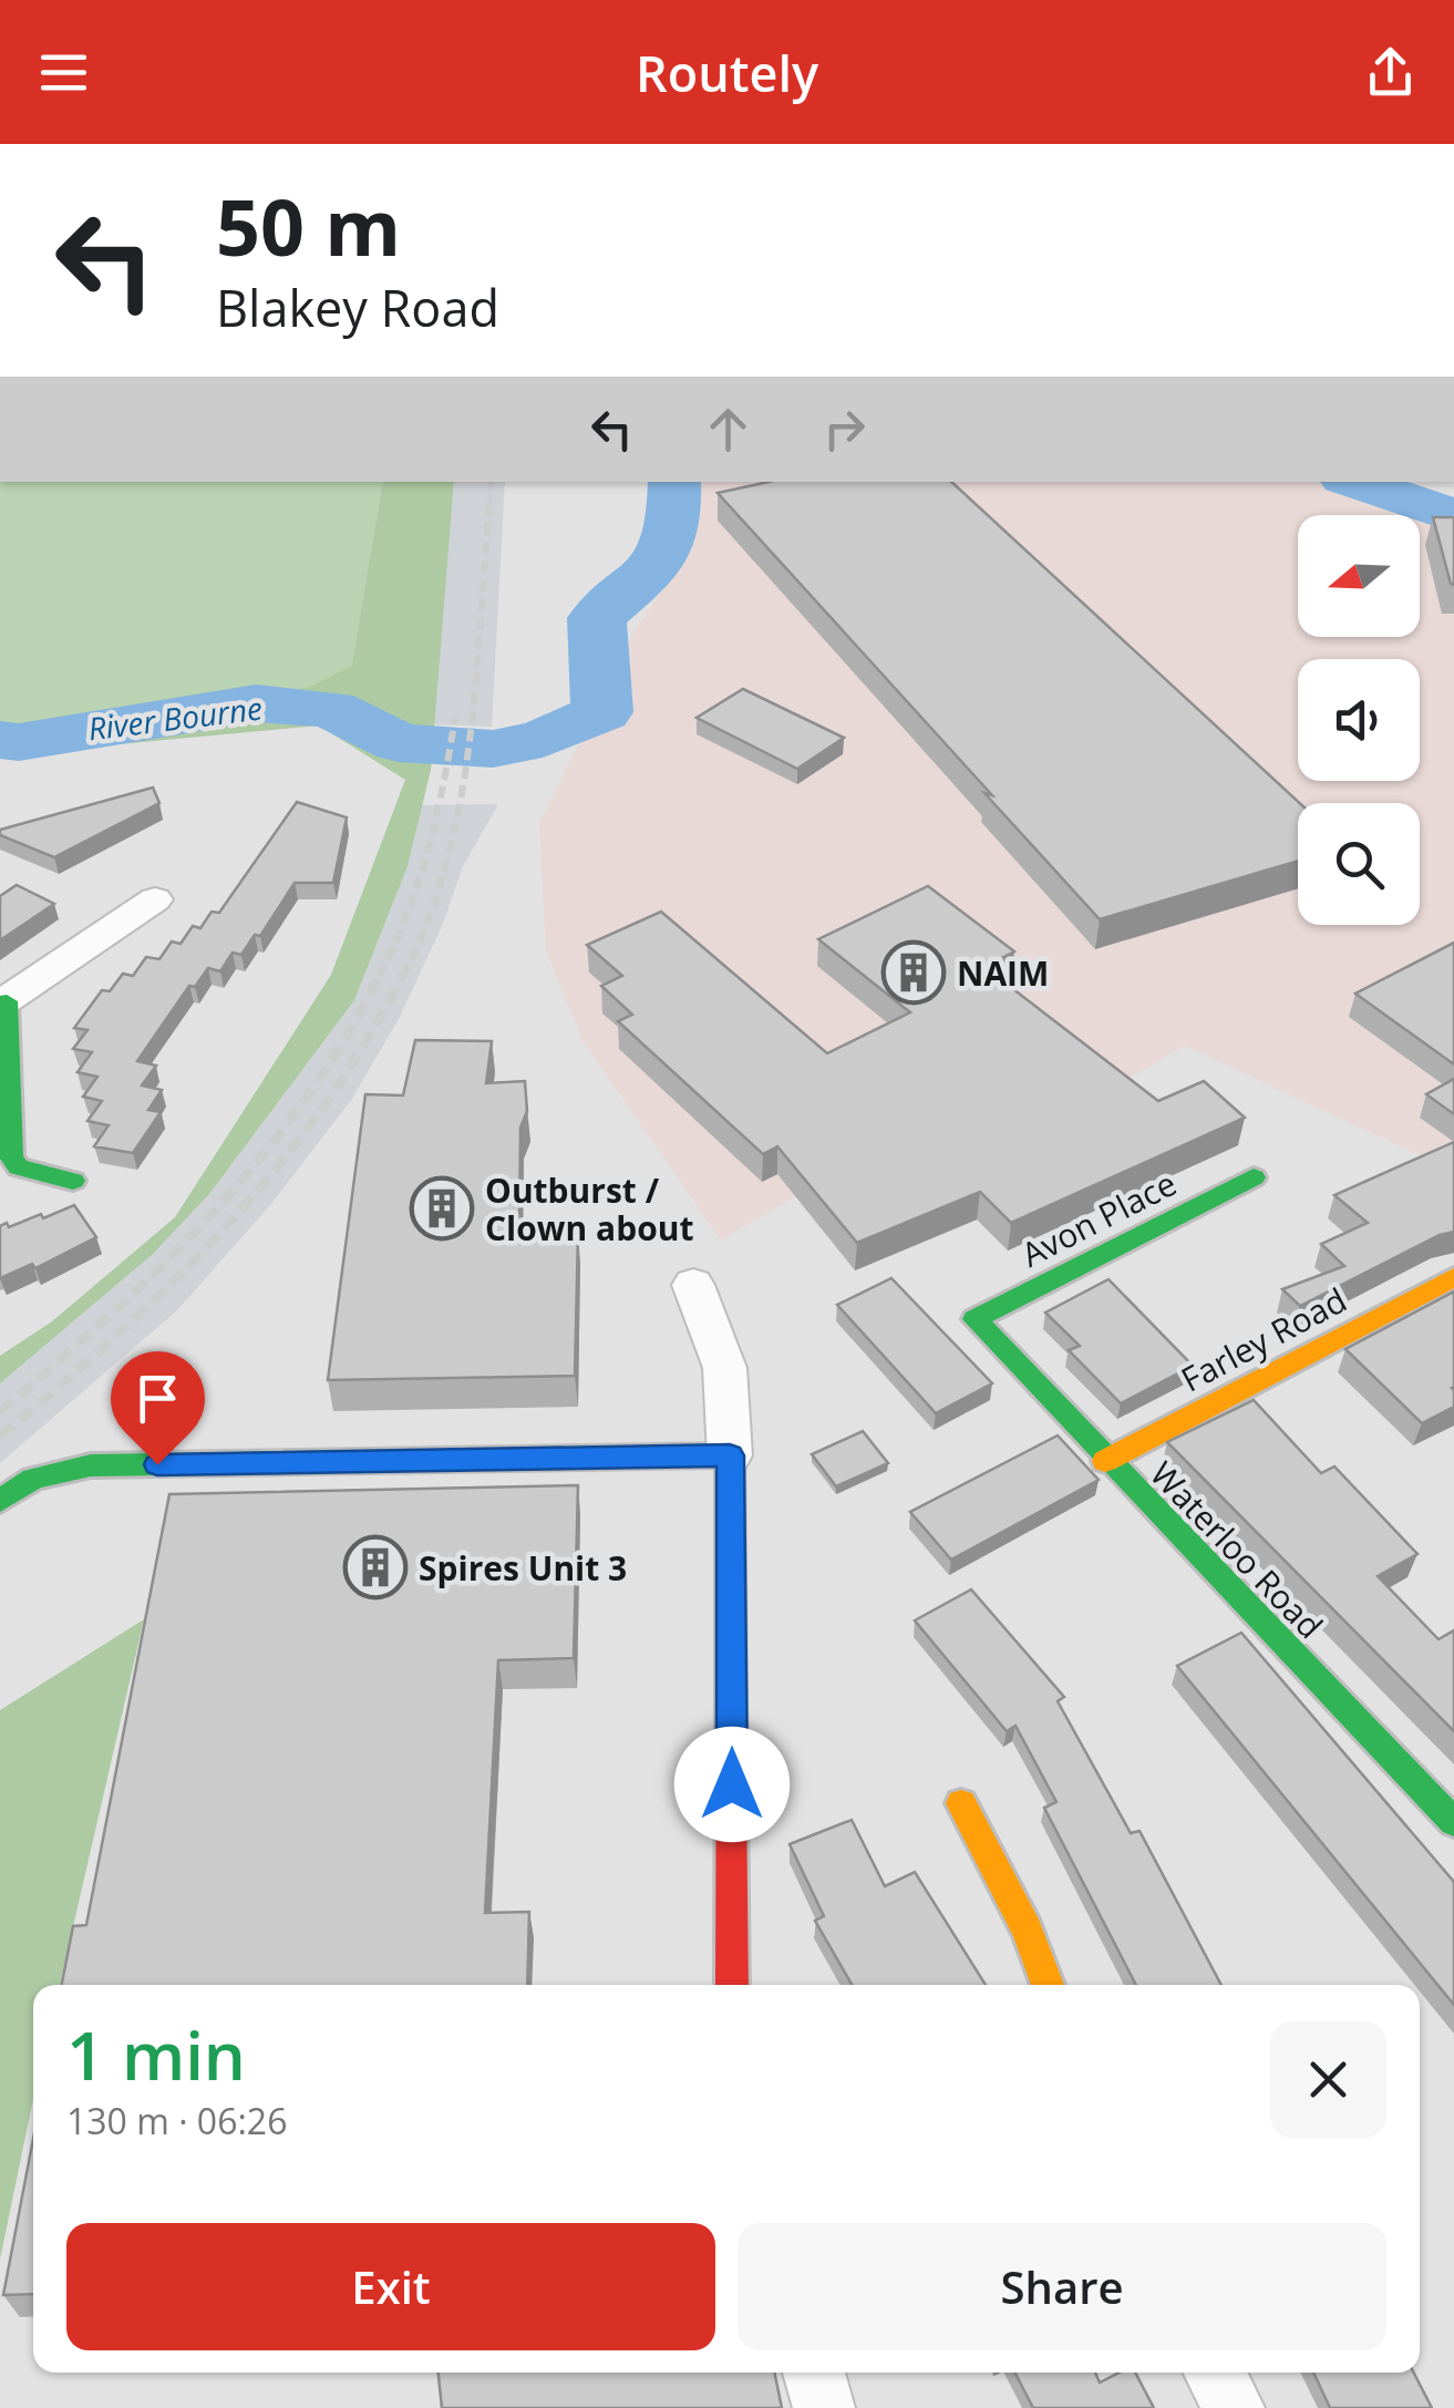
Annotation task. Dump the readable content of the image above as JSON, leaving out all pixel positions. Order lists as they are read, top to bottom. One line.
{"streets":{"street":["Avon Place","Farley Road","Waterloo Road"]},"crossings":[["Avon Place","Waterloo Road"],["Farley Road","Waterloo Road"]],"water":["River Bourne"],"places":{"building":["NAIM","Outburst / Clown about","Spires Unit 3"]},"north":"left","page":{"header":"Routely","turn":["50 m","Blakey Road"],"heading":["1 min","130 m · 06:26"],"buttons":["Exit","Share"]}}
